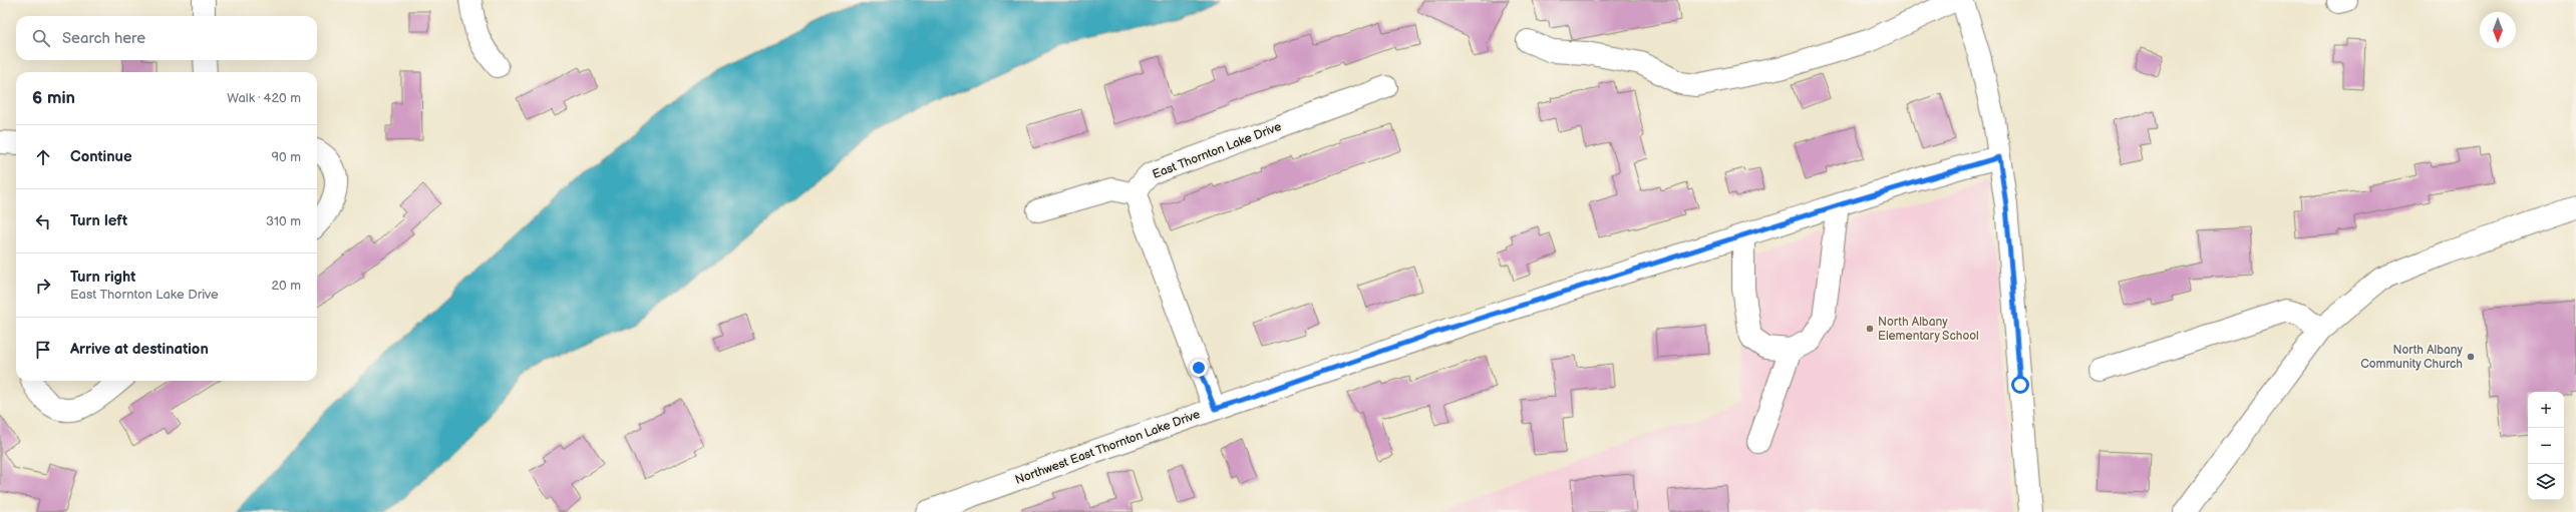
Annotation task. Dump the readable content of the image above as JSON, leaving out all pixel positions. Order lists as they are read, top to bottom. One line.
{"streets":{"street":["East Thornton Lake Drive","Northwest East Thornton Lake Drive"]},"places":["North Albany Elementary School","North Albany Community Church"],"north":"bottom","page":{"search":"Search here","heading":["6 min","Walk · 420 m"],"list":[["Continue","90 m"],["Turn left","310 m"],["Turn right","East Thornton Lake Drive","20 m"],"Arrive at destination"],"map_buttons":["+","−"]}}
